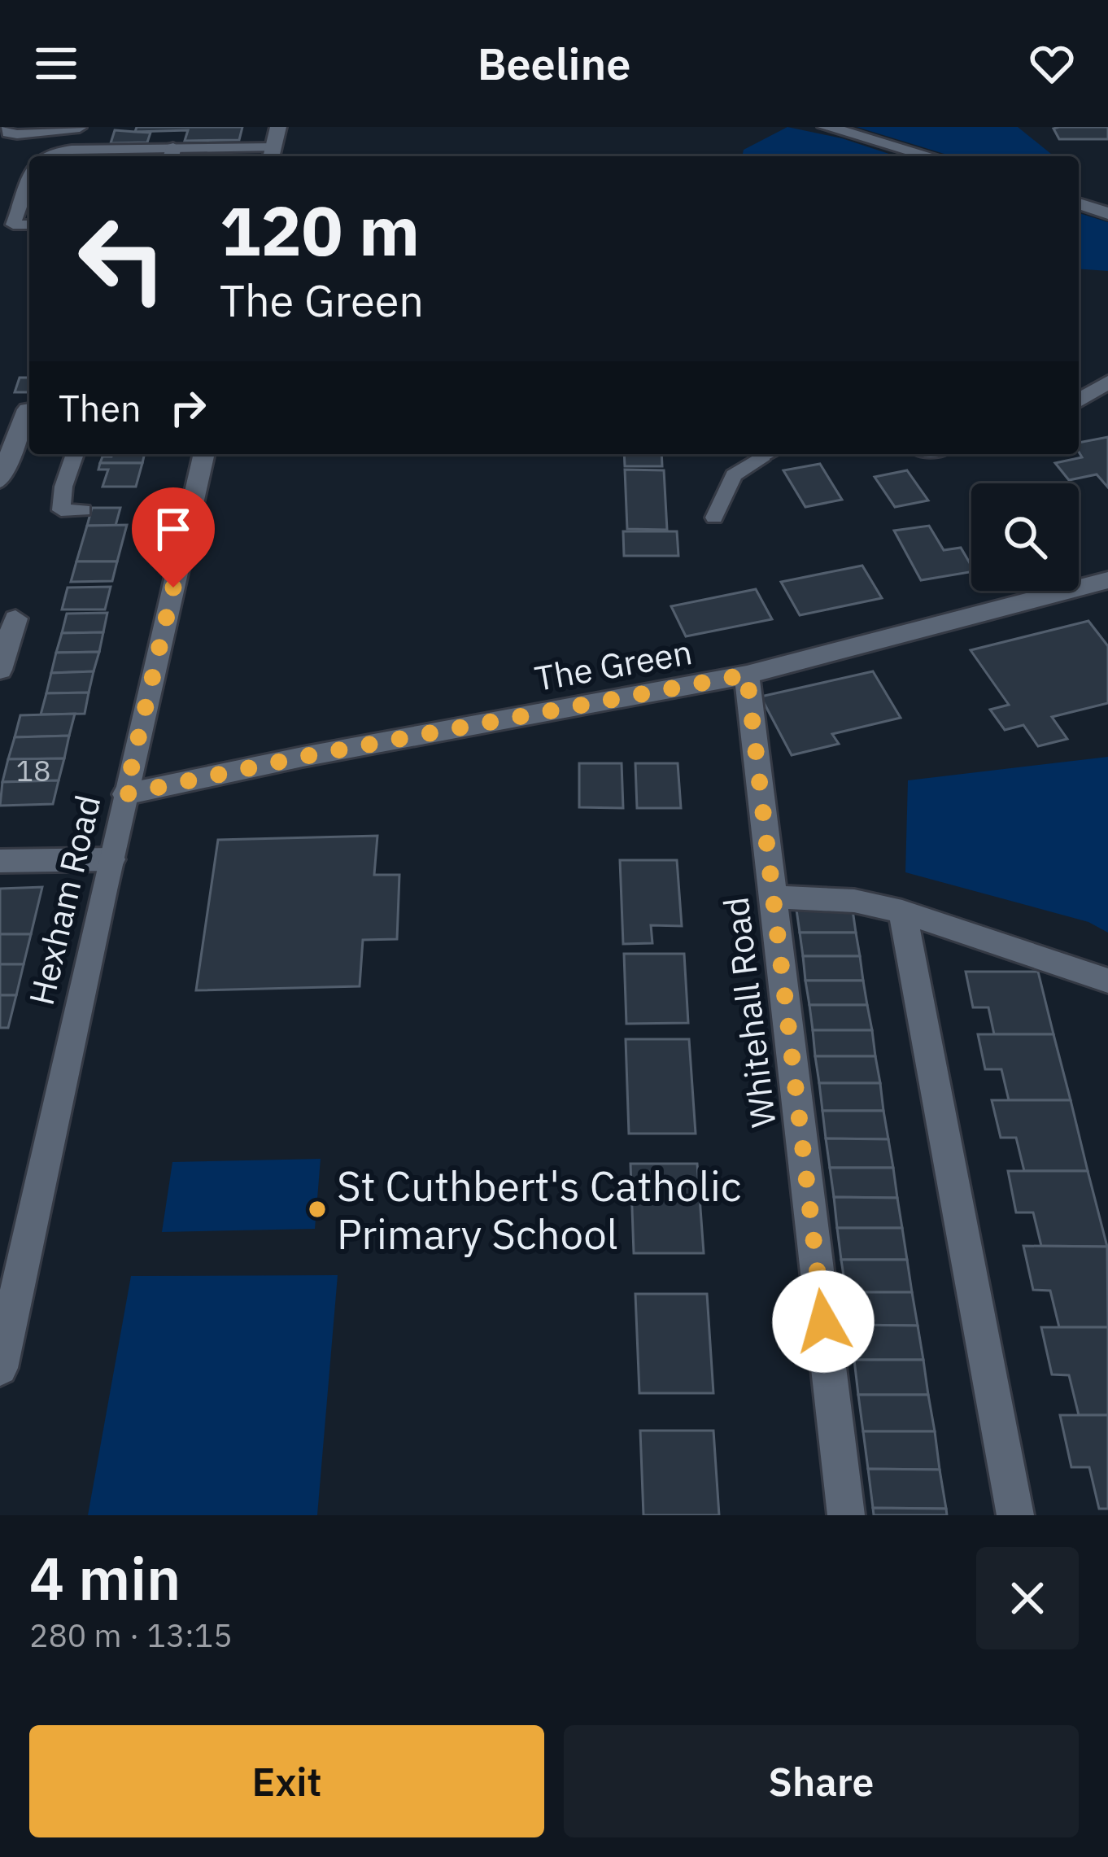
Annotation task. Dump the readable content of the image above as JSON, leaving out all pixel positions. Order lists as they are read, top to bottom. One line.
{"streets":{"street":["The Green","Hexham Road","Whitehall Road"]},"crossings":[["The Green","Hexham Road"],["The Green","Whitehall Road"]],"places":["St Cuthbert's Catholic Primary School"],"house_numbers":["18"],"page":{"header":"Beeline","turn":["120 m","The Green"],"then":"Then","heading":["4 min","280 m · 13:15"],"buttons":["Exit","Share"]}}
